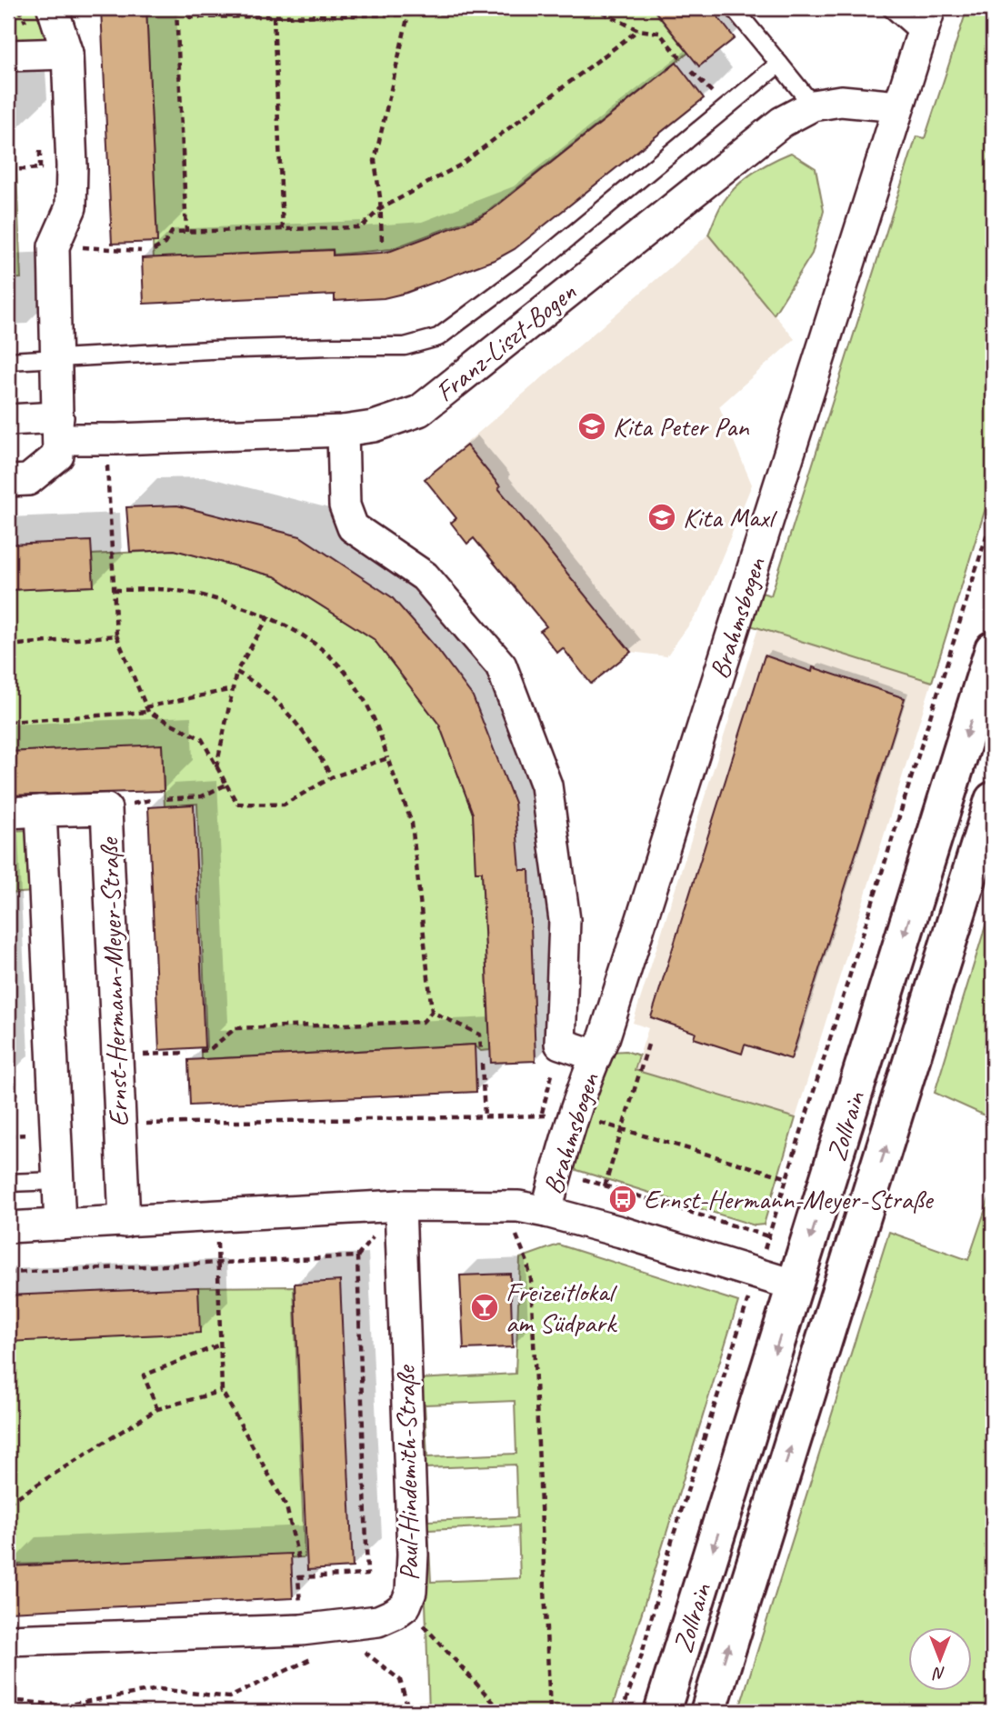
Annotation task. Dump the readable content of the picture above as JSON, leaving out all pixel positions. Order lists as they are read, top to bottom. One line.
{"streets":{"main road":["Zollrain"],"street":["Franz-Liszt-Bogen","Brahmsbogen","Ernst-Hermann-Meyer-Straße","Paul-Hindemith-Straße"]},"crossings":[["Franz-Liszt-Bogen","Brahmsbogen"]],"places":{"school or university":["Kita Peter Pan","Kita Maxl"],"bus stop":["Ernst-Hermann-Meyer-Straße"],"bar":["Freizeitlokal am Südpark"]},"north":"bottom"}
